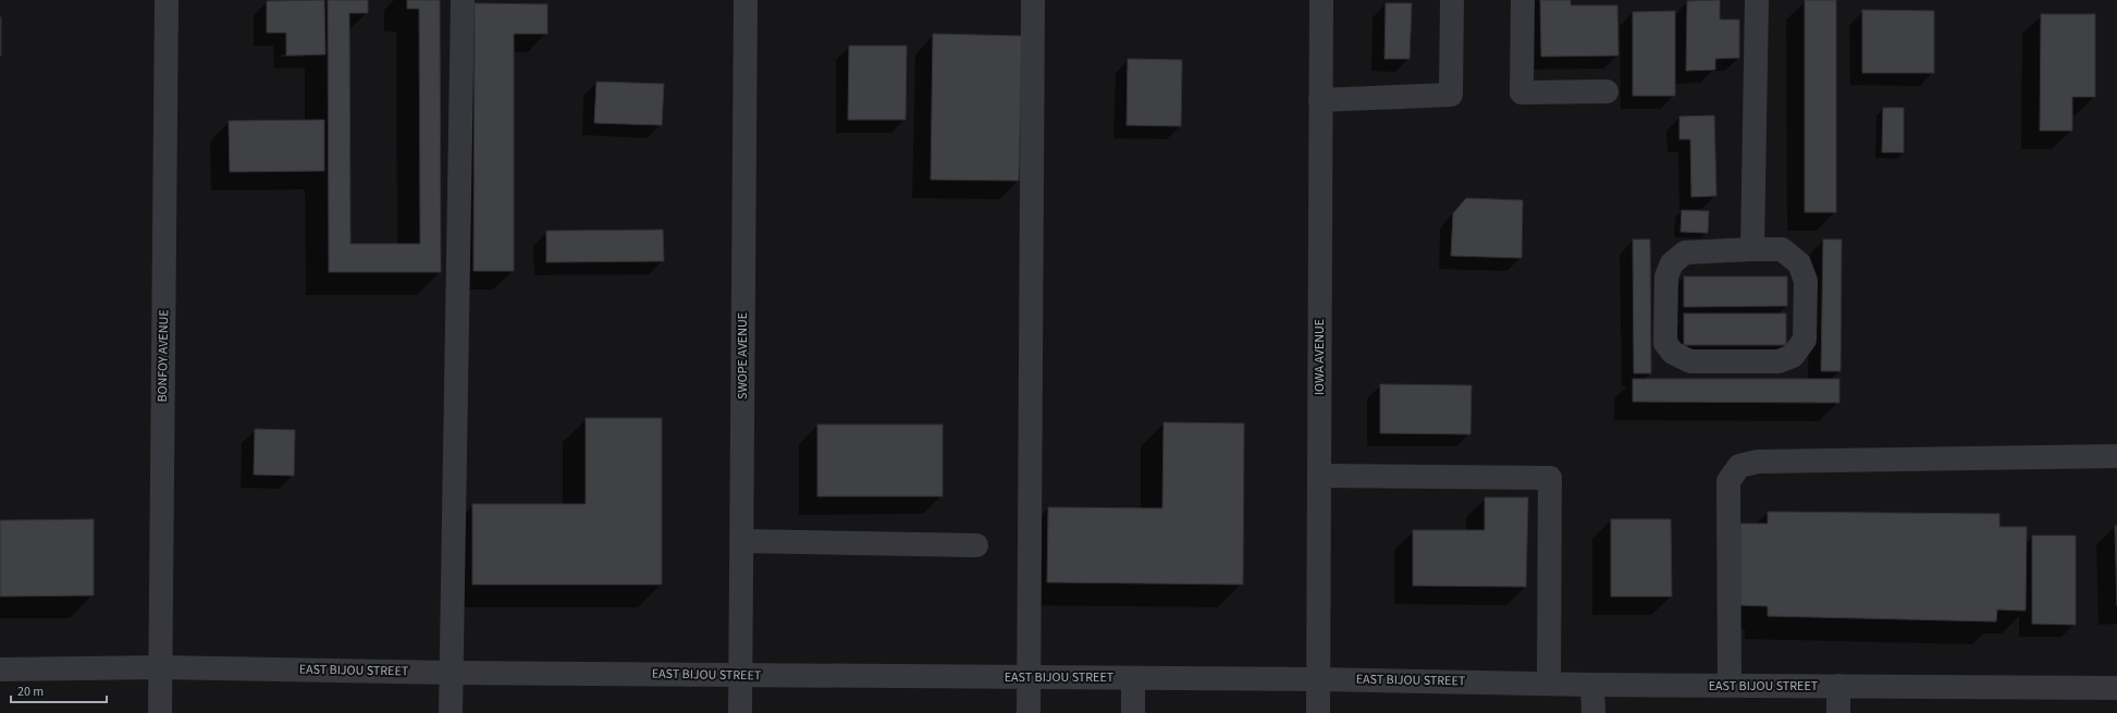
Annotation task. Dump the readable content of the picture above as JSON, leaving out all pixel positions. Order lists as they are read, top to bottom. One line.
{"streets":{"street":["BONFOY AVENUE","SWOPE AVENUE","IOWA AVENUE","EAST BIJOU STREET"]},"crossings":[["BONFOY AVENUE","EAST BIJOU STREET"],["SWOPE AVENUE","EAST BIJOU STREET"],["IOWA AVENUE","EAST BIJOU STREET"]],"scale_bar":"20 m"}
